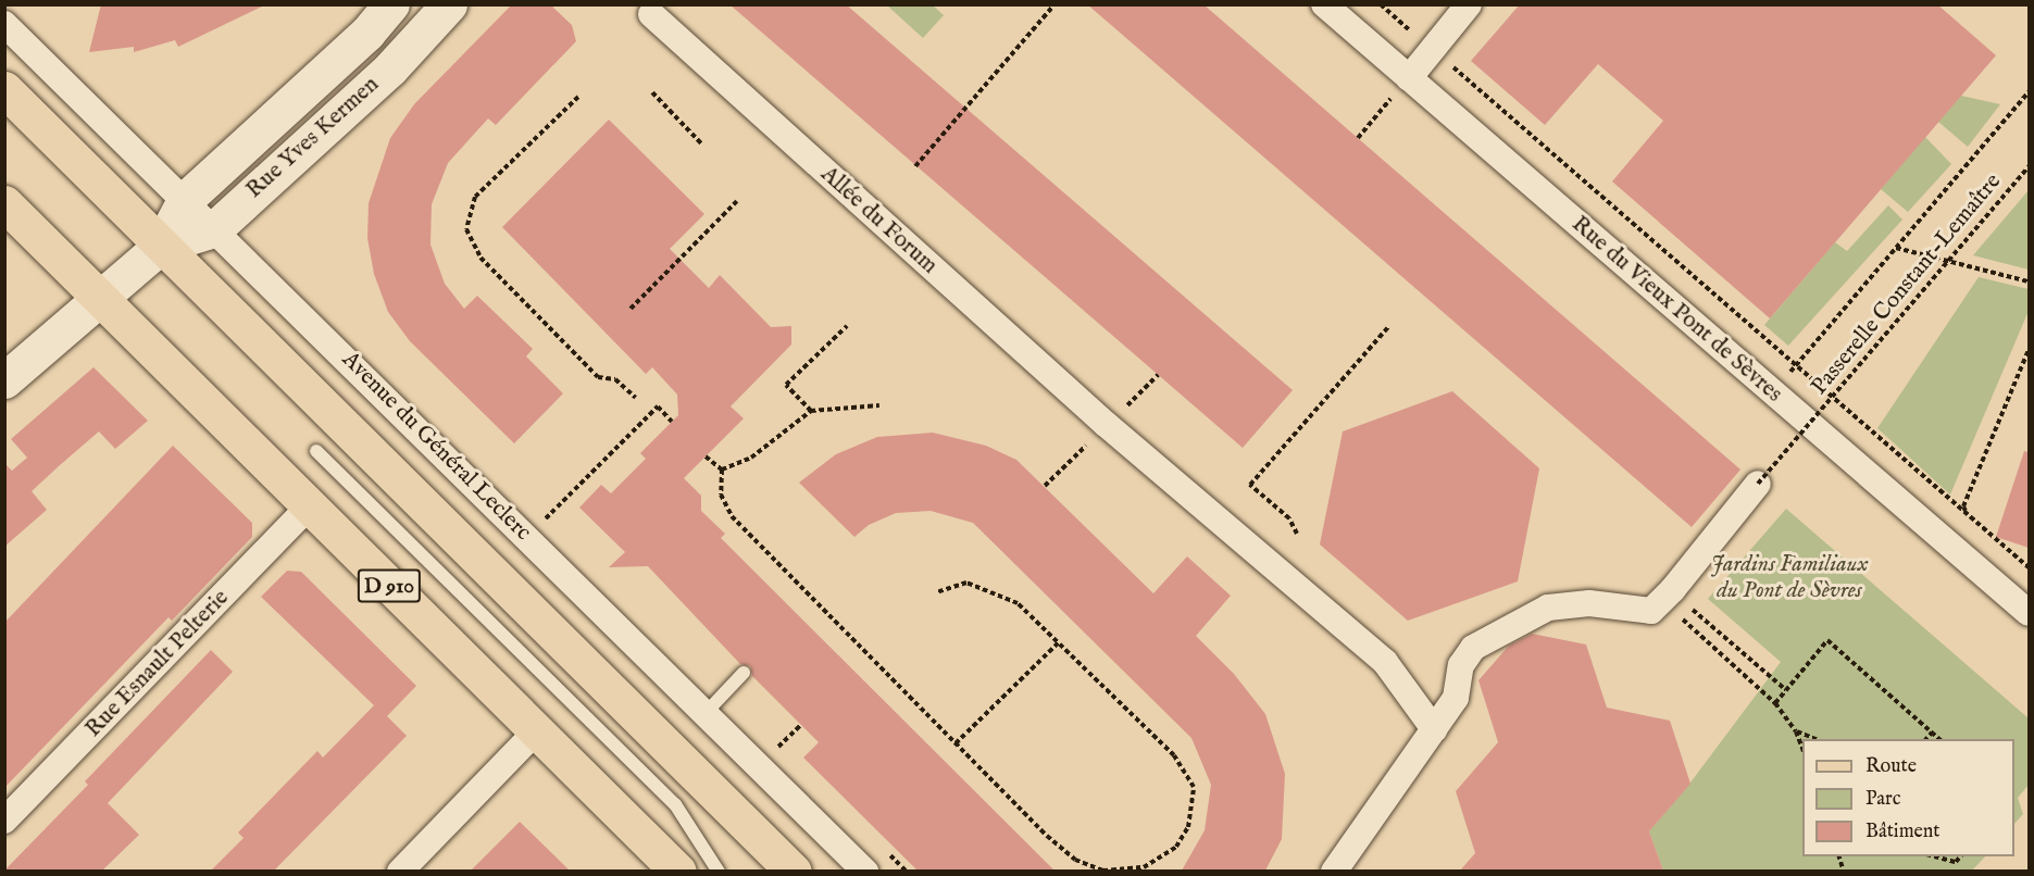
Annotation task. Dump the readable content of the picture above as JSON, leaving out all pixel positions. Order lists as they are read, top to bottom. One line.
{"streets":{"main road":["D 910"],"street":["Rue Yves Kermen","Allée du Forum","Rue du Vieux Pont de Sèvres","Avenue du Général Leclerc","Rue Esnault Pelterie"],"path":["Passerelle Constant-Lemaître"]},"crossings":[["Rue Yves Kermen","Avenue du Général Leclerc"],["Rue Yves Kermen","D 910"],["D 910","Rue Esnault Pelterie"]],"parks":["Jardins Familiaux du Pont de Sèvres"],"legend":["Route","Parc","Bâtiment"]}
